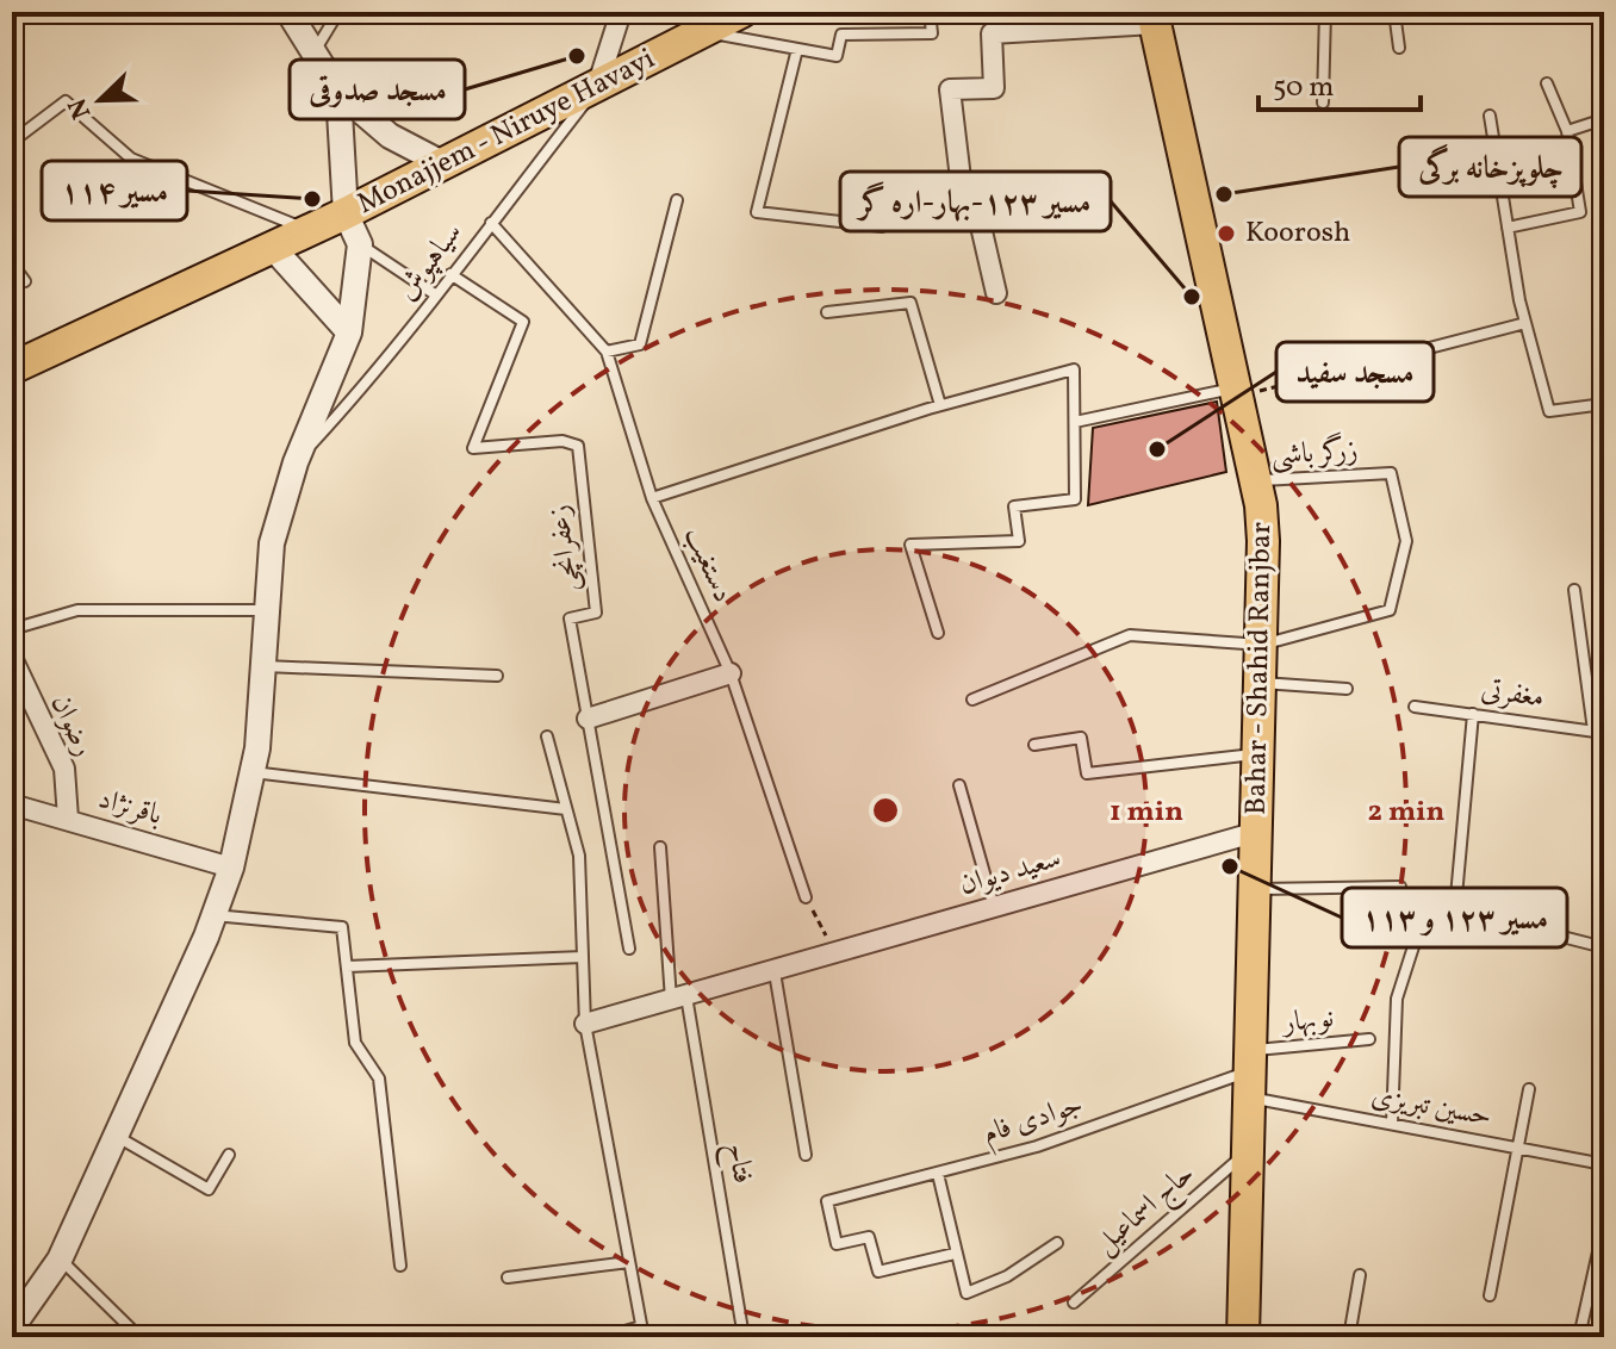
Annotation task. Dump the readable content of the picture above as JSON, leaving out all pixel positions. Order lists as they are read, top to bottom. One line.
{"streets":{"main road":["Monajjem - Niruye Havayi","Bahar - Shahid Ranjbar"],"street":["رضوان","باقرنژاد","سعید دیوان"],"lane":["سیاهپوش","زرگر باشی","زعفرانچی","دستغیب","مغفرتی","نوبهار","حسین تبریزی","جوادی فام","فتاح","حاج اسماعیل"]},"crossings":[["Monajjem - Niruye Havayi","سیاهپوش"],["سیاهپوش","زعفرانچی"],["سیاهپوش","دستغیب"],["زرگر باشی","Bahar - Shahid Ranjbar"],["Bahar - Shahid Ranjbar","سعید دیوان"],["Bahar - Shahid Ranjbar","نوبهار"],["Bahar - Shahid Ranjbar","حسین تبریزی"],["Bahar - Shahid Ranjbar","جوادی فام"],["Bahar - Shahid Ranjbar","حاج اسماعیل"],["رضوان","باقرنژاد"],["سعید دیوان","فتاح"],["نوبهار","حسین تبریزی"],["نوبهار","جوادی فام"],["حسین تبریزی","جوادی فام"]],"places":["مسجد صدوقی","چلوپزخانه برگی","مسیر ۱۱۴","Koorosh","مسیر ۱۲۳-بهار-اره گر","مسجد سفید","مسیر ۱۲۳ و ۱۱۳"],"scale_bar":"50 m","north":"bottom left","rings":["1 min","2 min"]}
